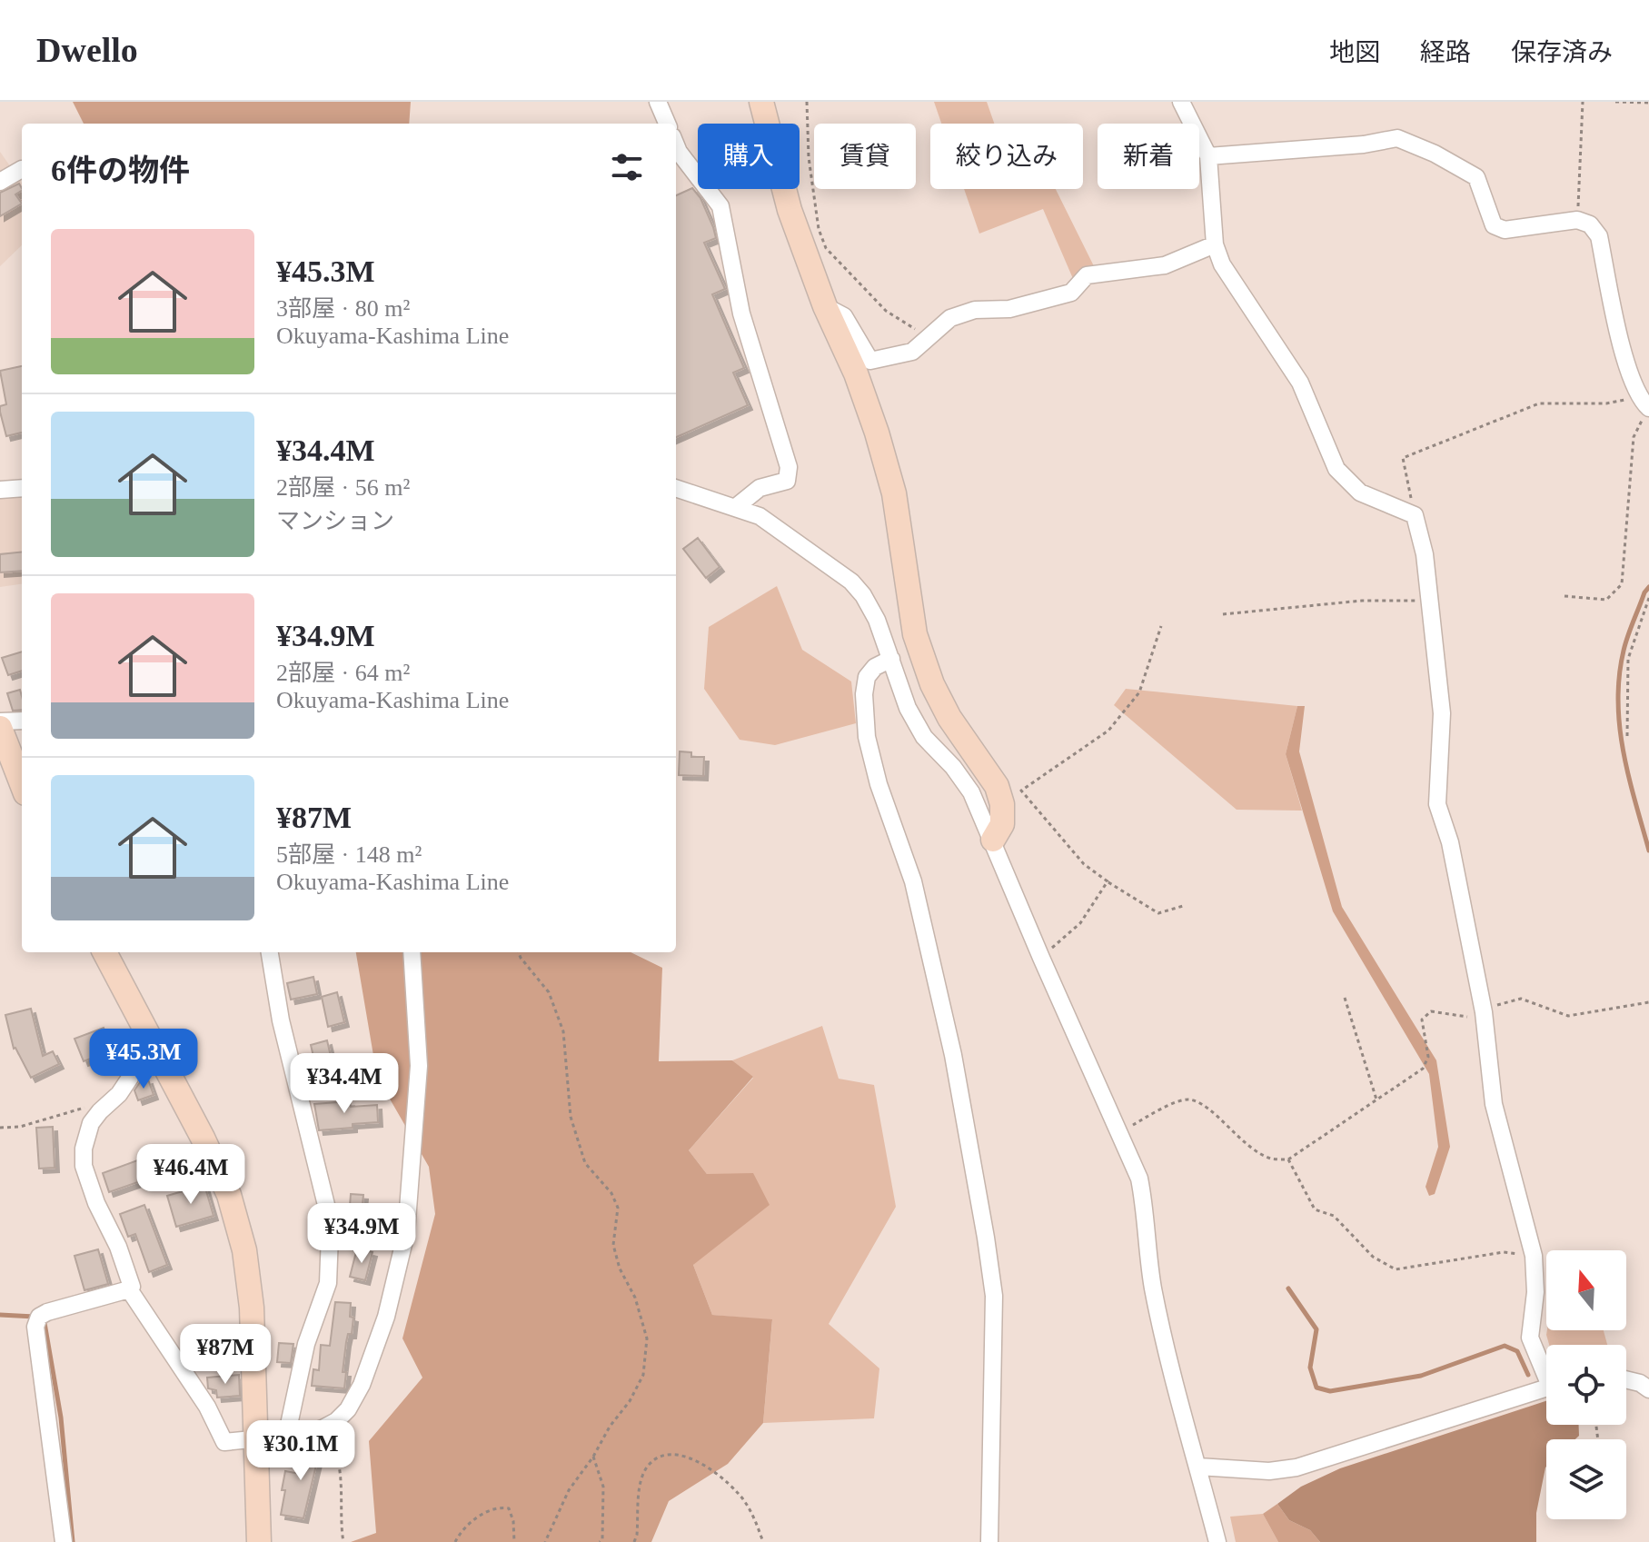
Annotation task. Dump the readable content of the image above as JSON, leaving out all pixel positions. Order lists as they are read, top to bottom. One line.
{"north":"top","page":{"header":"Dwello","nav":["地図","経路","保存済み"],"chip":["購入","賃貸","絞り込み","新着"],"heading":"6件の物件","list":[{"name":"¥45.3M","note":"3部屋 · 80 m² · Okuyama-Kashima Line"},{"name":"¥34.4M","note":"2部屋 · 56 m² · マンション"},{"name":"¥34.9M","note":"2部屋 · 64 m² · Okuyama-Kashima Line"},{"name":"¥87M","note":"5部屋 · 148 m² · Okuyama-Kashima Line"}],"price":["¥45.3M","¥34.4M","¥46.4M","¥34.9M","¥87M","¥30.1M"]}}
